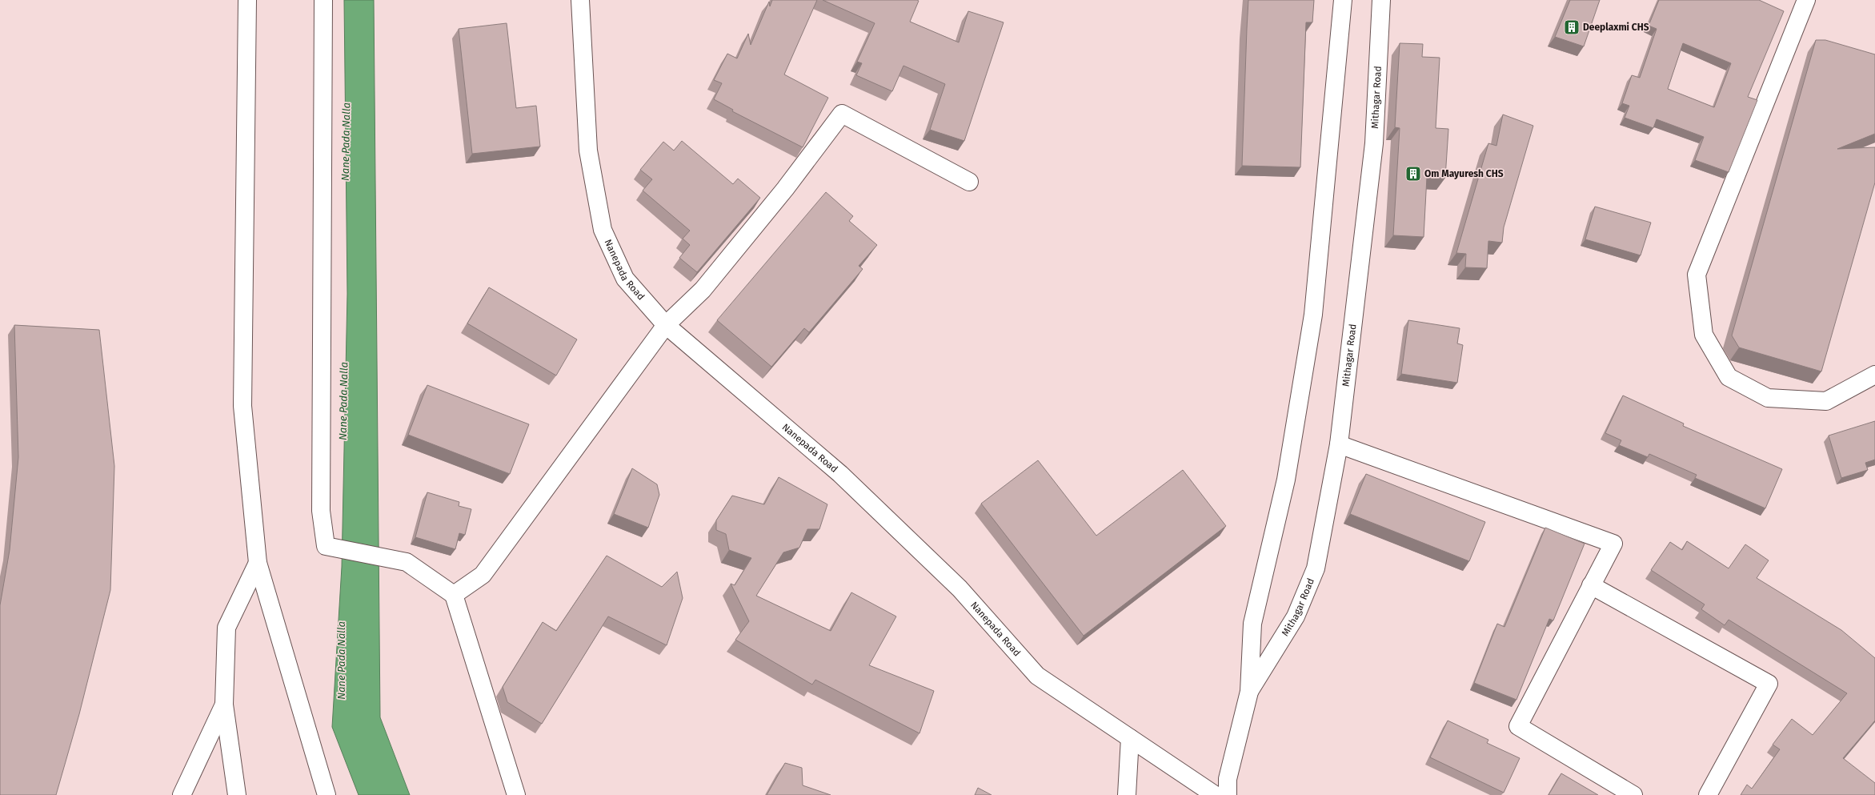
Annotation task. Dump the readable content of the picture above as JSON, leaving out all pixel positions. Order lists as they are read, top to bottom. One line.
{"streets":{"street":["Mithagar Road","Nanepada Road"]},"water":["Nane Pada Nalla"],"places":{"building":["Deeplaxmi CHS","Om Mayuresh CHS"]}}
